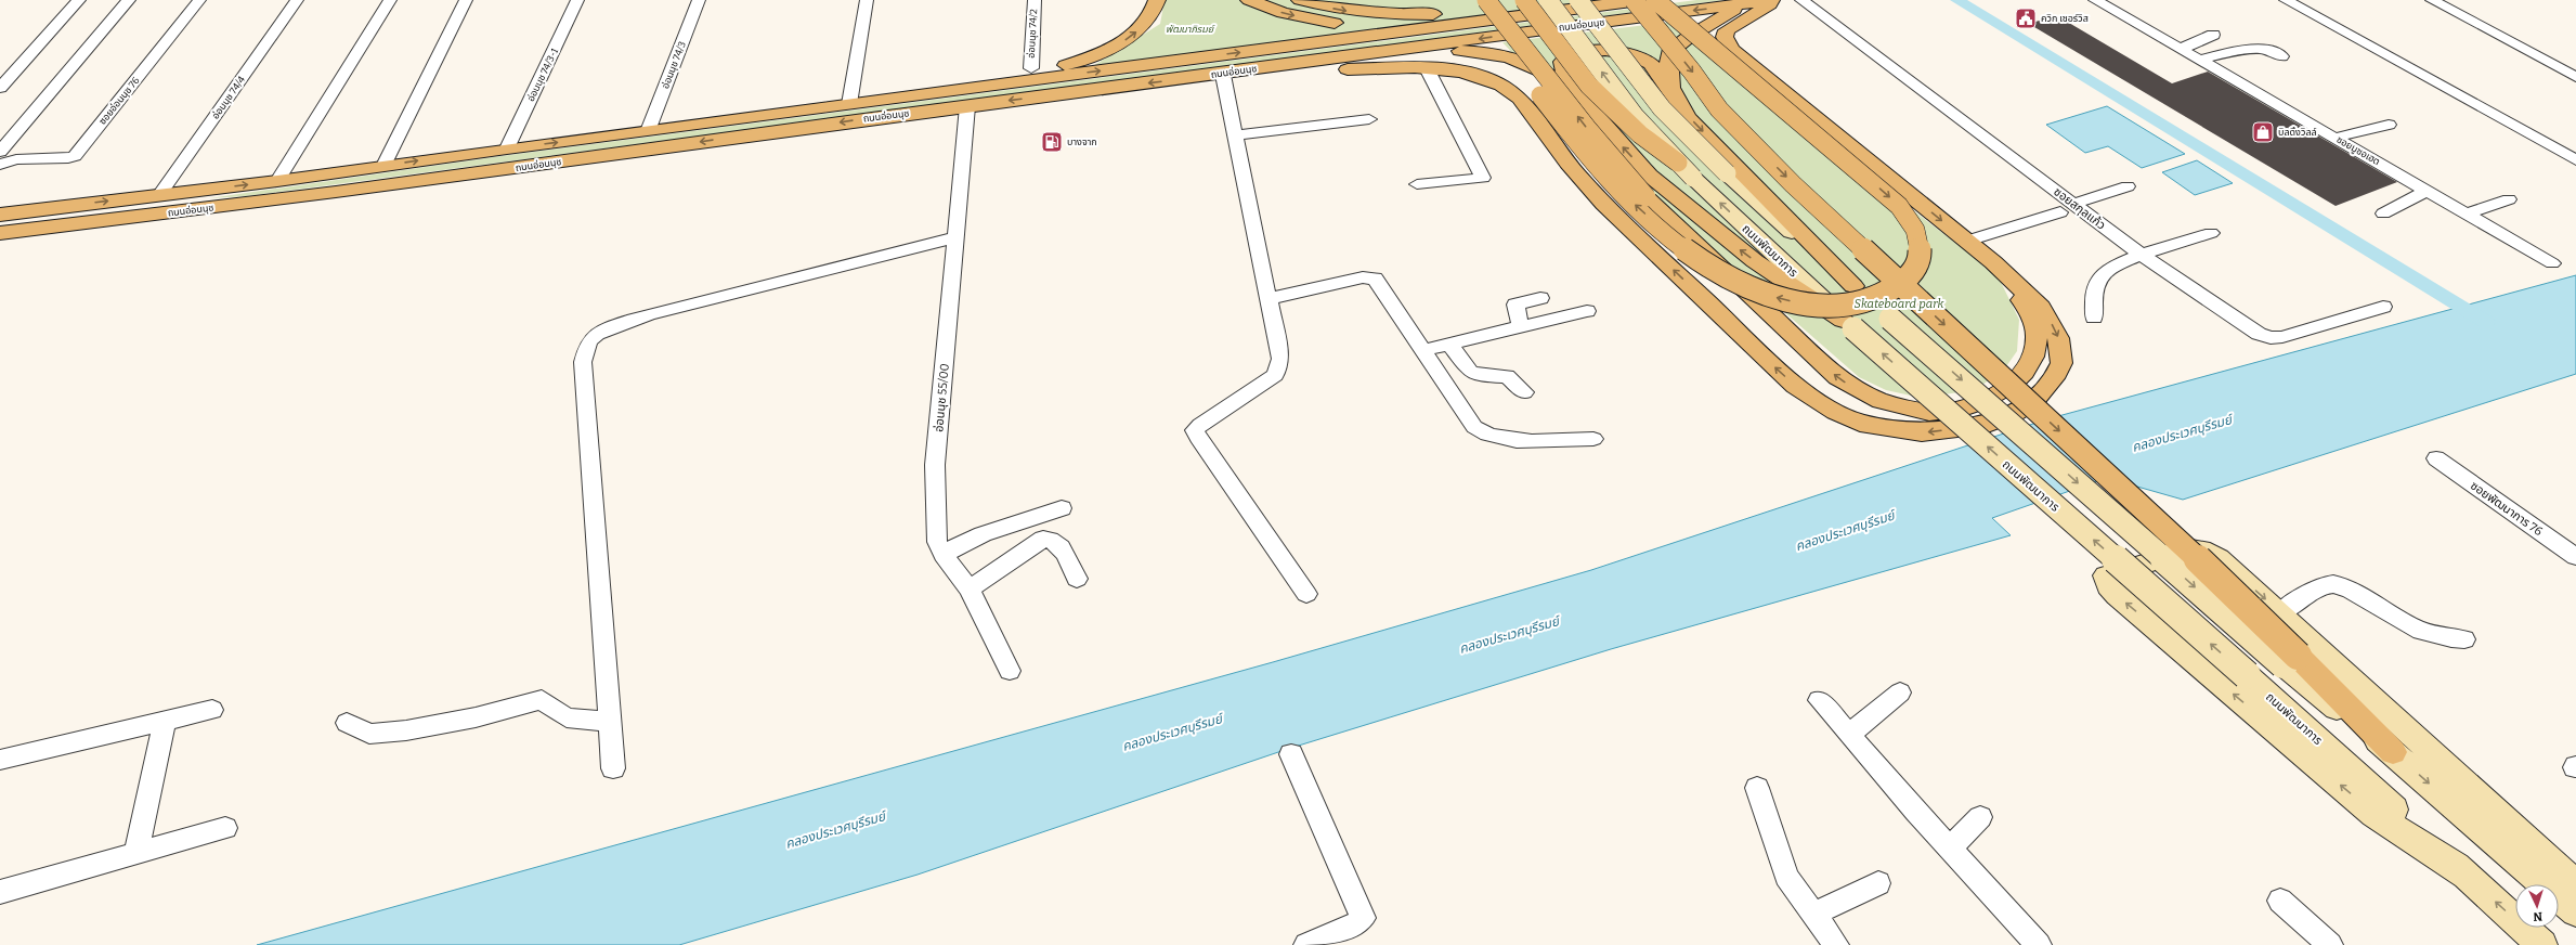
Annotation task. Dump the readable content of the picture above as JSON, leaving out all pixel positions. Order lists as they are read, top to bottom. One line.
{"streets":{"main road":["ถนนอ่อนนุช","ถนนพัฒนาการ"],"street":["อ่อนนุช 74/2","อ่อนนุช 74/3","อ่อนนุช 74/3-1","อ่อนนุช 74/4","ซอยอ่อนนุช 76","ซอยมูซอเฮต","ซอยสกุลแก้ว","อ่อนนุช 55/00","ซอยพัฒนาการ 76"]},"crossings":[["ถนนอ่อนนุช","อ่อนนุช 74/3"],["ถนนอ่อนนุช","อ่อนนุช 74/3-1"],["ถนนอ่อนนุช","อ่อนนุช 74/4"],["ถนนอ่อนนุช","ถนนพัฒนาการ"],["ถนนอ่อนนุช","อ่อนนุช 55/00"]],"water":["คลองประเวศบุรีรมย์"],"parks":["พัฒนาภิรมย์","Skateboard park"],"places":{"public building":["ควิก เซอร์วิส"],"shop":["บิลดิ้งวิลล์"],"fuel station":["บางจาก"]},"north":"bottom"}
